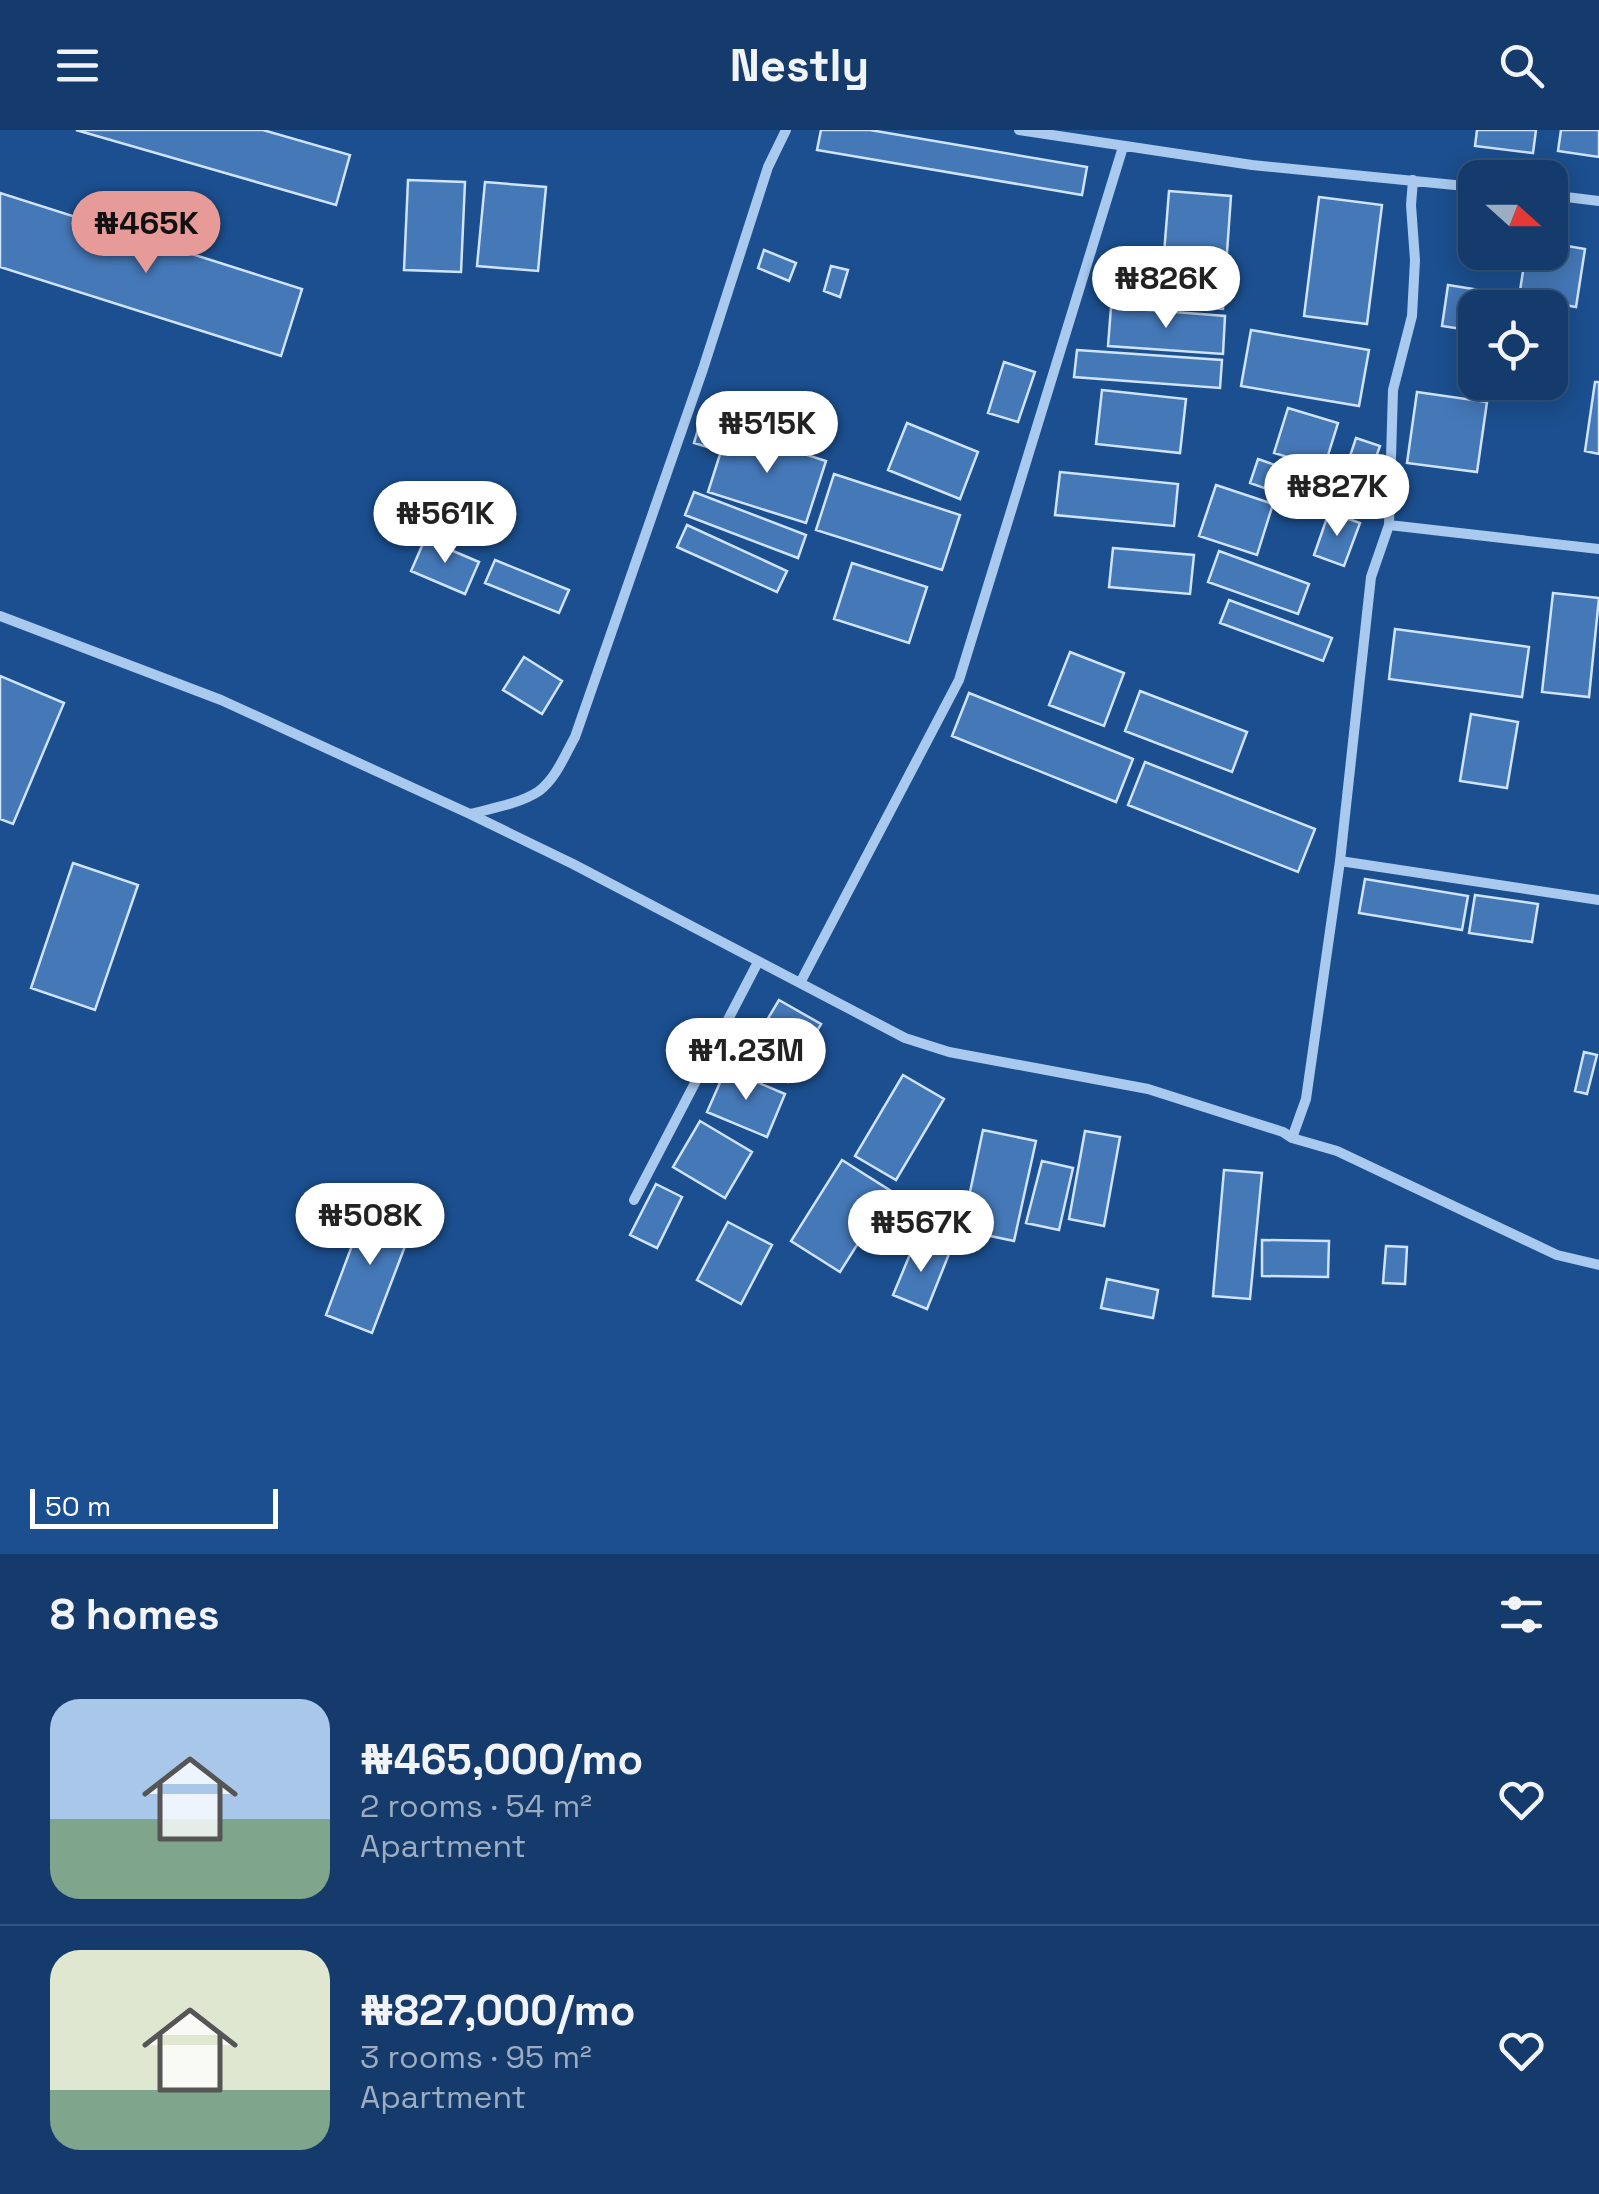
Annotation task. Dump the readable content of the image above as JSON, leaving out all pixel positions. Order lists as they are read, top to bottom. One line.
{"scale_bar":"50 m","north":"right","page":{"header":"Nestly","price":["₦465K","₦826K","₦515K","₦827K","₦561K","₦1.23M","₦508K","₦567K"],"scale":"50 m","heading":"8 homes","list":[{"name":"₦465,000/mo","note":"2 rooms · 54 m² · Apartment"},{"name":"₦827,000/mo","note":"3 rooms · 95 m² · Apartment"}]}}
